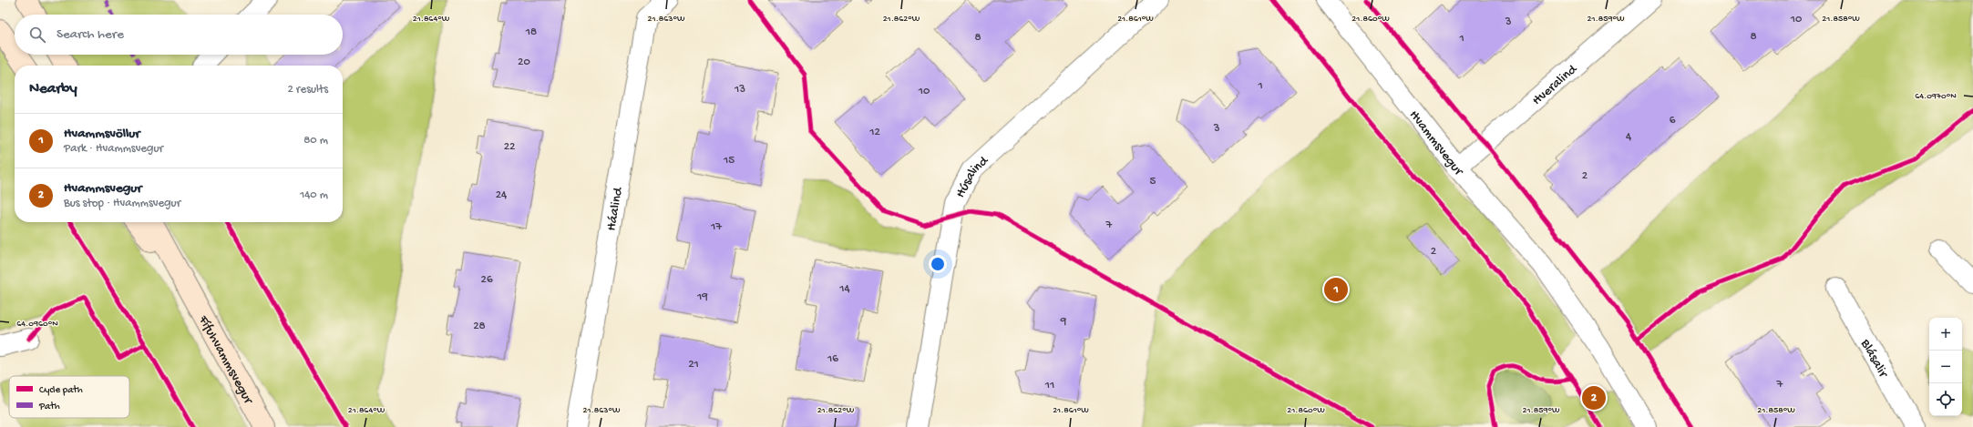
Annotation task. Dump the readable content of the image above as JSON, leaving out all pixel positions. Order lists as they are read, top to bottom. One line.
{"streets":{"main road":["Fífuhvammsvegur"],"street":["Hveralind","Hvammsvegur","Húsalind","Háalind","Blásalir"]},"crossings":[["Hveralind","Hvammsvegur"]],"house_numbers":["10","3","18","8","8","1","20","1","13","10","6","3","12","4","22","15","2","5","24","7","17","2","26","14","19","9","28","16","21","7","11"],"legend":["Cycle path","Path"],"page":{"search":"Search here","heading":["Nearby","2 results"],"list":[{"mark":"1","name":"Hvammsvöllur","note":"Park · Hvammsvegur","value":"80 m"},{"mark":"2","name":"Hvammsvegur","note":"Bus stop · Hvammsvegur","value":"140 m"}],"pins":["1","2"],"map_buttons":["+","−"]},"coordinates":["21.859°W","21.858°W","21.864°W","21.863°W","21.862°W","21.861°W","21.860°W","64.0970°N","64.0960°N"]}
